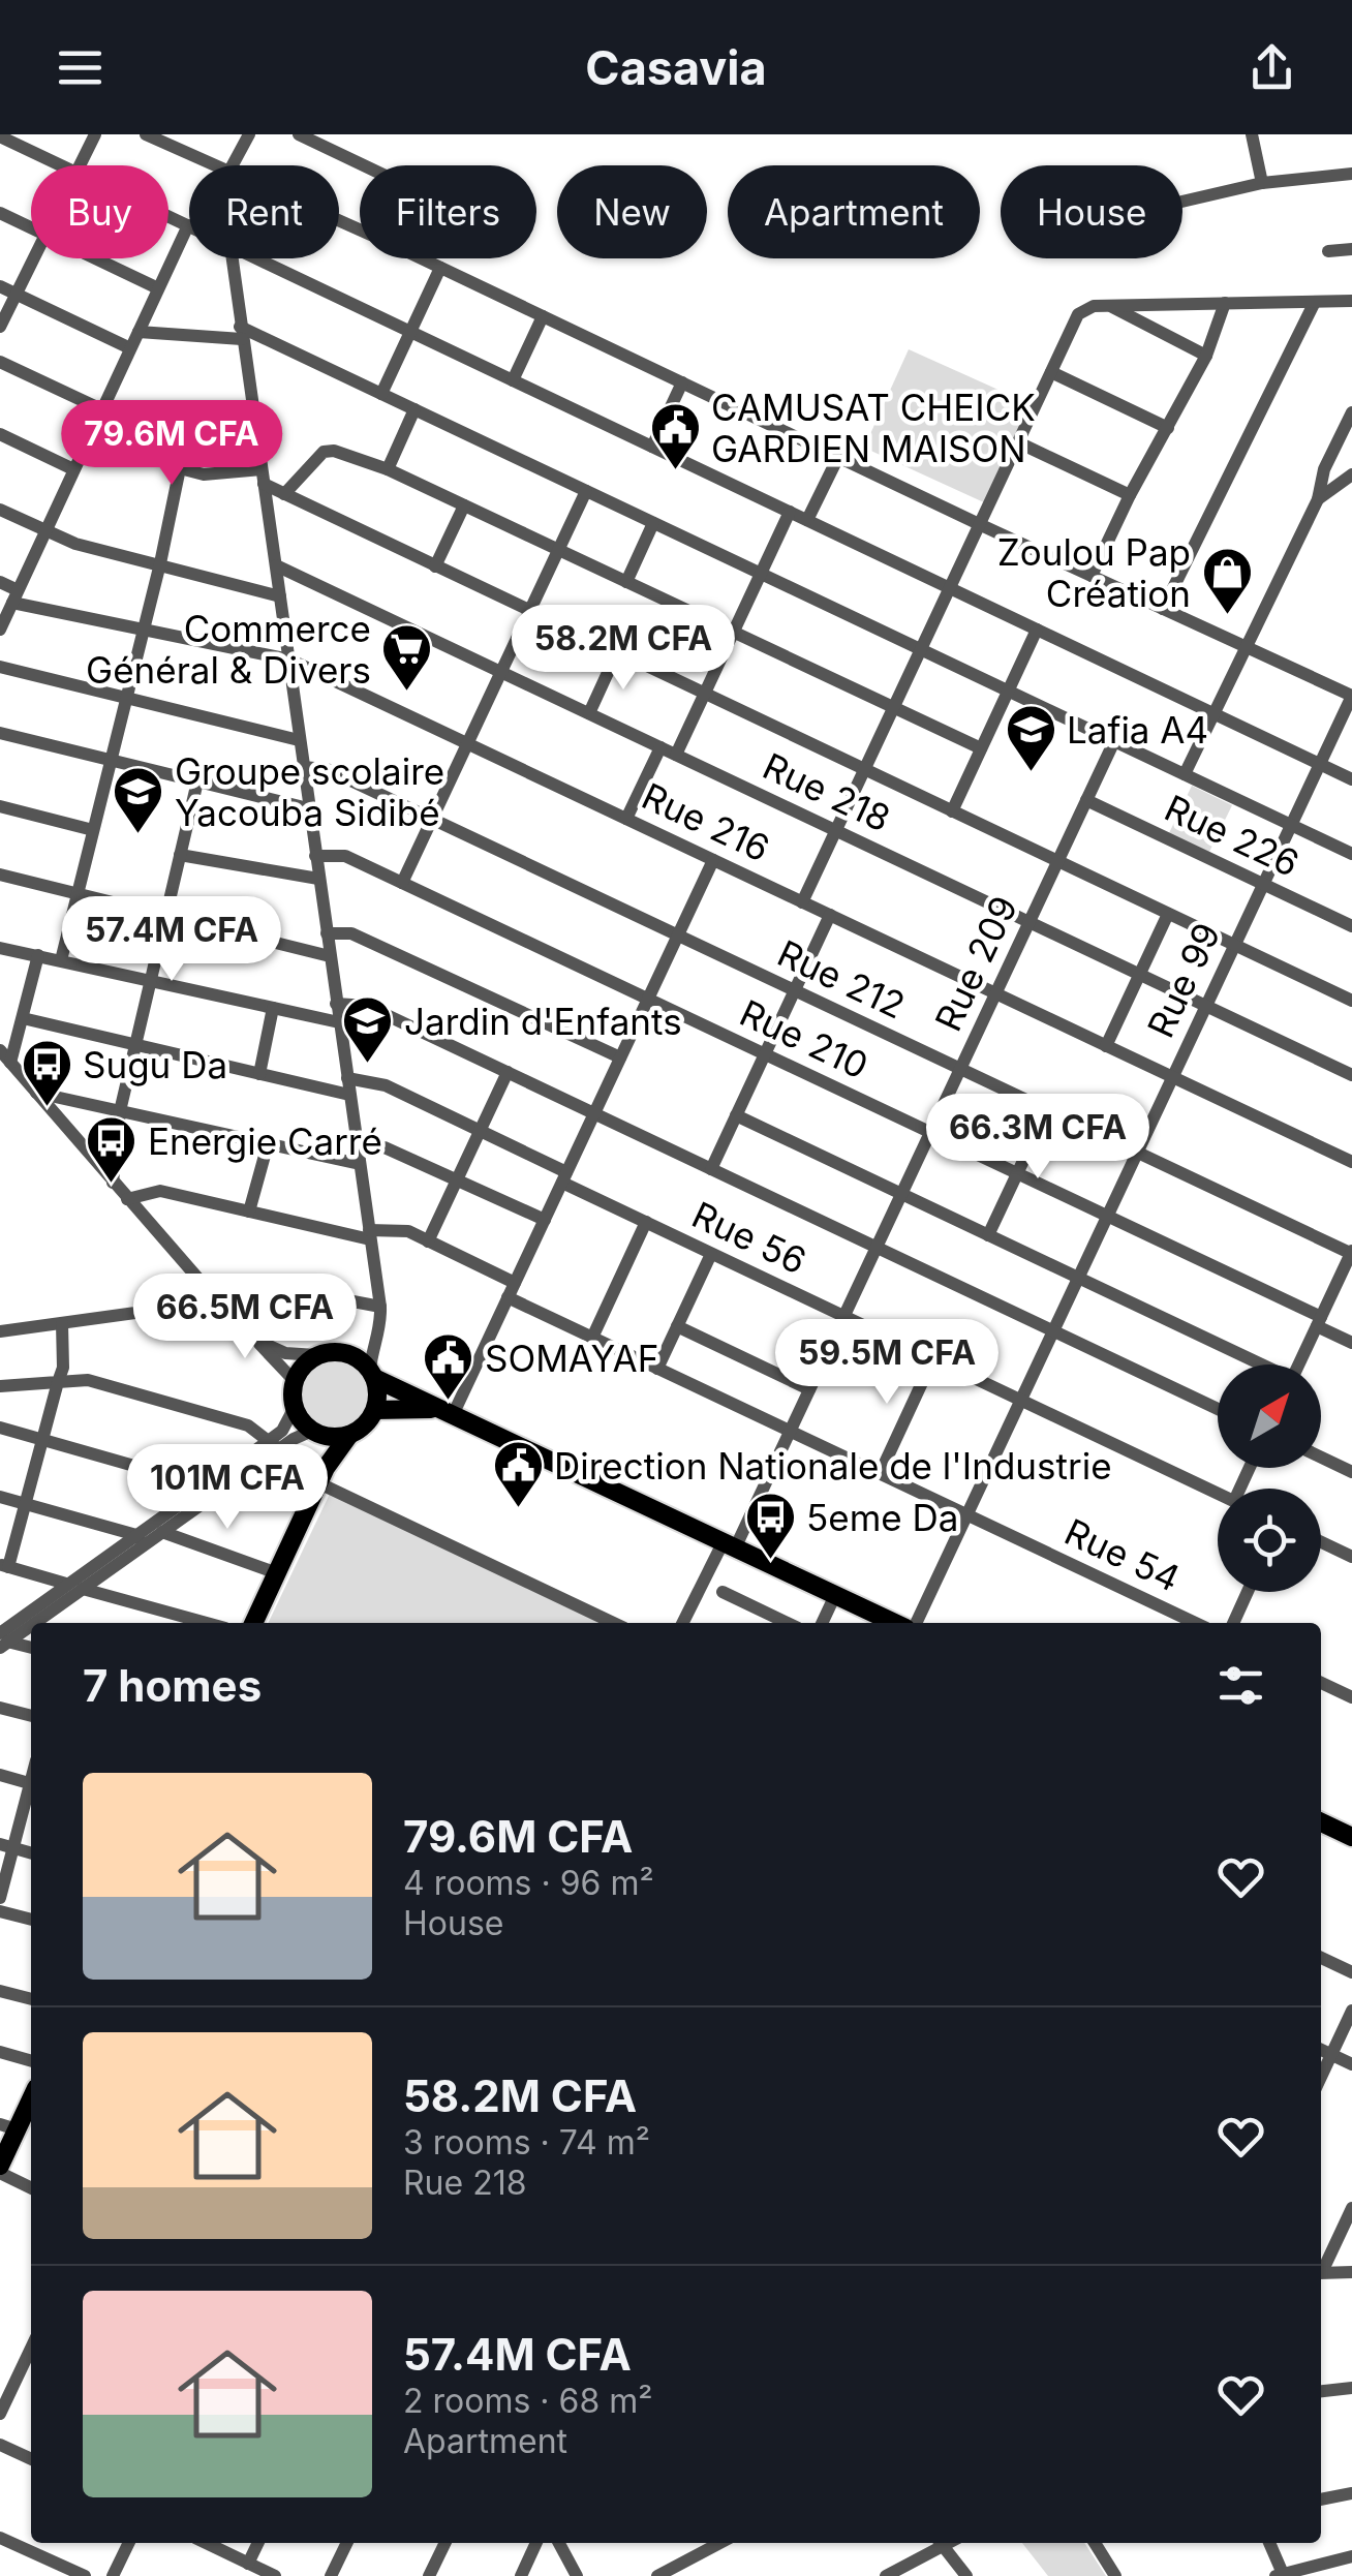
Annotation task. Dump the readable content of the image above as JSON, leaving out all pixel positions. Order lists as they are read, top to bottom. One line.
{"streets":{"street":["Rue 218","Rue 216","Rue 226","Rue 209","Rue 212","Rue 99","Rue 210","Rue 56","Rue 54"]},"crossings":[["Rue 218","Rue 209"],["Rue 218","Rue 99"],["Rue 216","Rue 209"],["Rue 216","Rue 99"],["Rue 226","Rue 209"],["Rue 226","Rue 99"],["Rue 209","Rue 212"],["Rue 209","Rue 210"],["Rue 209","Rue 56"],["Rue 209","Rue 54"],["Rue 212","Rue 99"],["Rue 99","Rue 210"],["Rue 99","Rue 56"],["Rue 99","Rue 54"]],"places":{"public building":["CAMUSAT CHEICK GARDIEN MAISON","SOMAYAF","Direction Nationale de l'Industrie"],"shop":["Zoulou Pap Création"],"supermarket":["Commerce Général & Divers"],"school or university":["Lafia A4","Groupe scolaire Yacouba Sidibé","Jardin d'Enfants"],"bus stop":["Sugu Da","Energie Carré","5eme Da"]},"north":"top right","page":{"header":"Casavia","chip":["Buy","Rent","Filters","New","Apartment","House"],"price":["79.6M CFA","58.2M CFA","57.4M CFA","66.3M CFA","66.5M CFA","59.5M CFA","101M CFA"],"heading":"7 homes","list":[{"name":"79.6M CFA","note":"4 rooms · 96 m² · House"},{"name":"58.2M CFA","note":"3 rooms · 74 m² · Rue 218"},{"name":"57.4M CFA","note":"2 rooms · 68 m² · Apartment"}]}}
